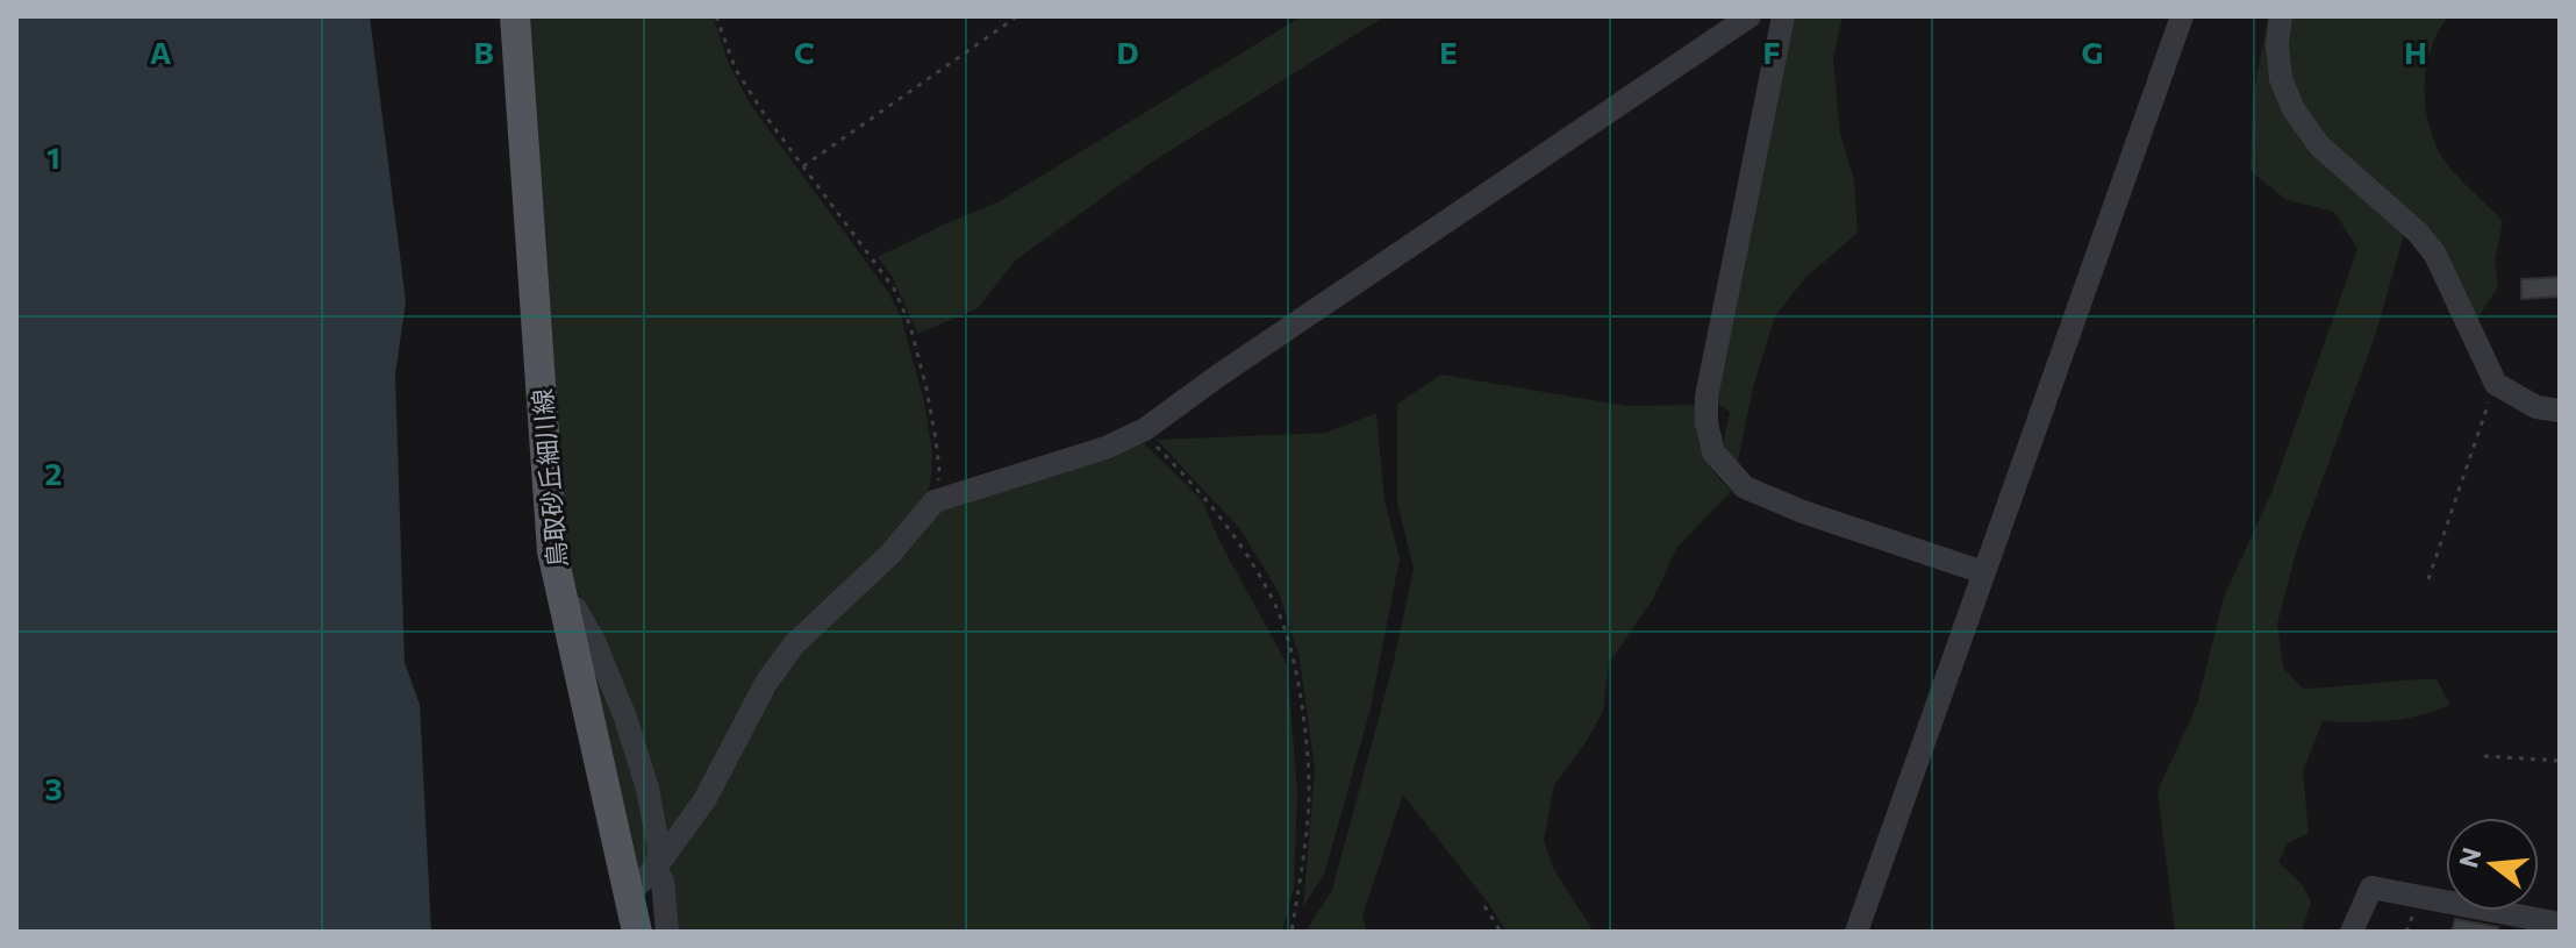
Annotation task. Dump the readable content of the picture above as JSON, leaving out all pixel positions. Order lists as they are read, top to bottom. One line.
{"streets":{"main road":["鳥取砂丘細川線"]},"north":"left","grid":{"columns":["A","B","C","D","E","F","G","H"],"rows":["1","2","3"]}}
